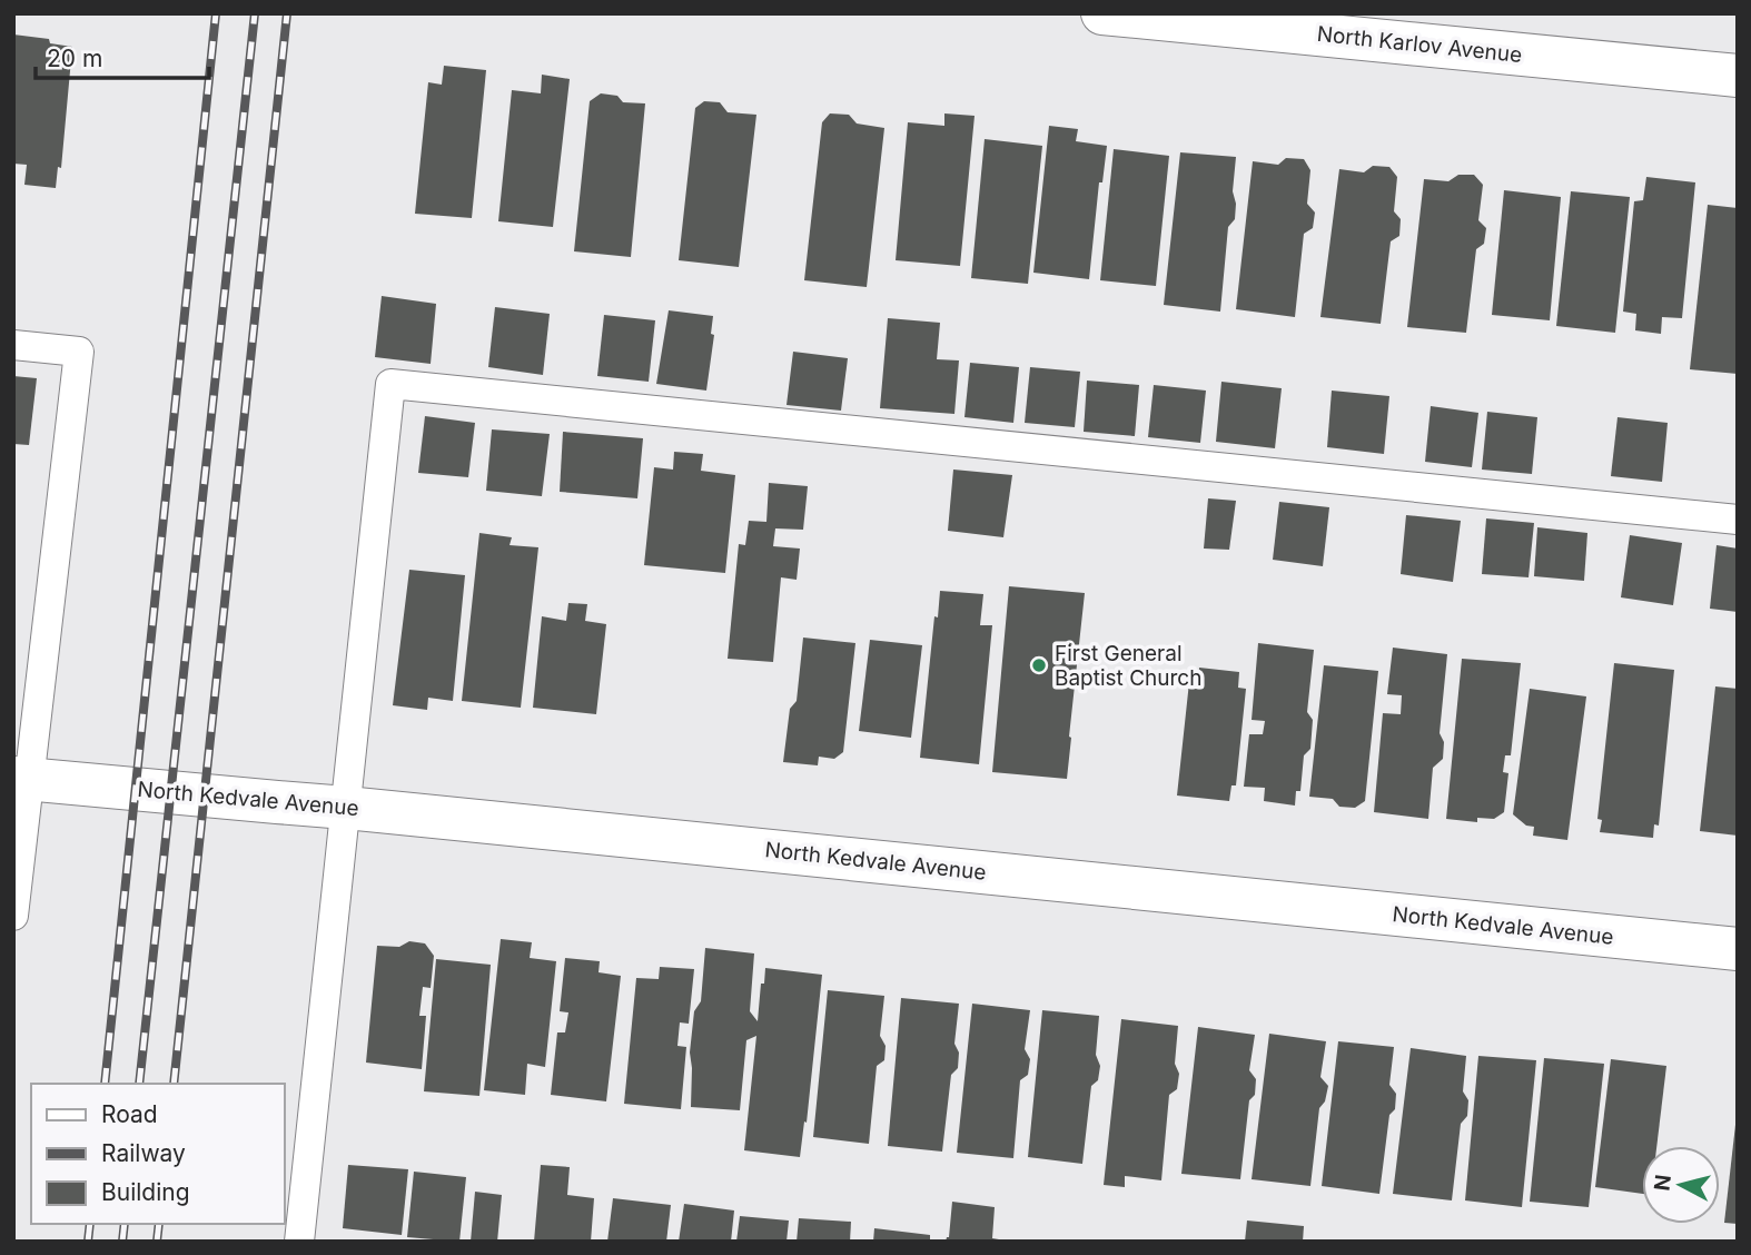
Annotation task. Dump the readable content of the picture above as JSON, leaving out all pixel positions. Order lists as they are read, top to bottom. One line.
{"streets":{"street":["North Karlov Avenue","North Kedvale Avenue"]},"places":["First General Baptist Church"],"legend":["Road","Railway","Building"],"scale_bar":"20 m","north":"left"}
